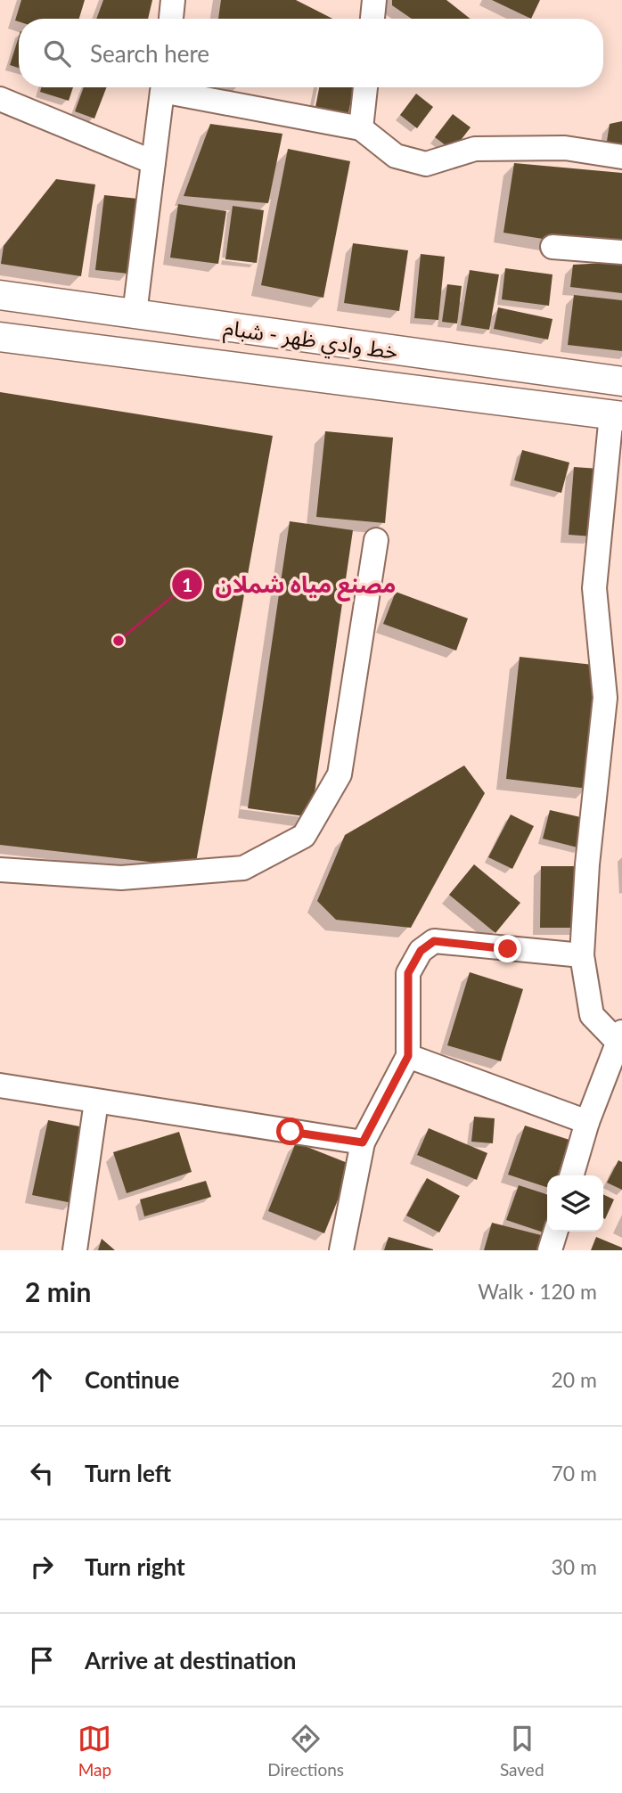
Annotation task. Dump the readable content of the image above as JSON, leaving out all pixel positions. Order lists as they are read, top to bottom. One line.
{"streets":{"main road":["خط وادي ظهر - شبام"]},"places":["مصنع مياه شملان"],"page":{"search":"Search here","heading":["2 min","Walk · 120 m"],"list":[["Continue","20 m"],["Turn left","70 m"],["Turn right","30 m"],"Arrive at destination"],"nav":["Map","Directions","Saved"]}}
